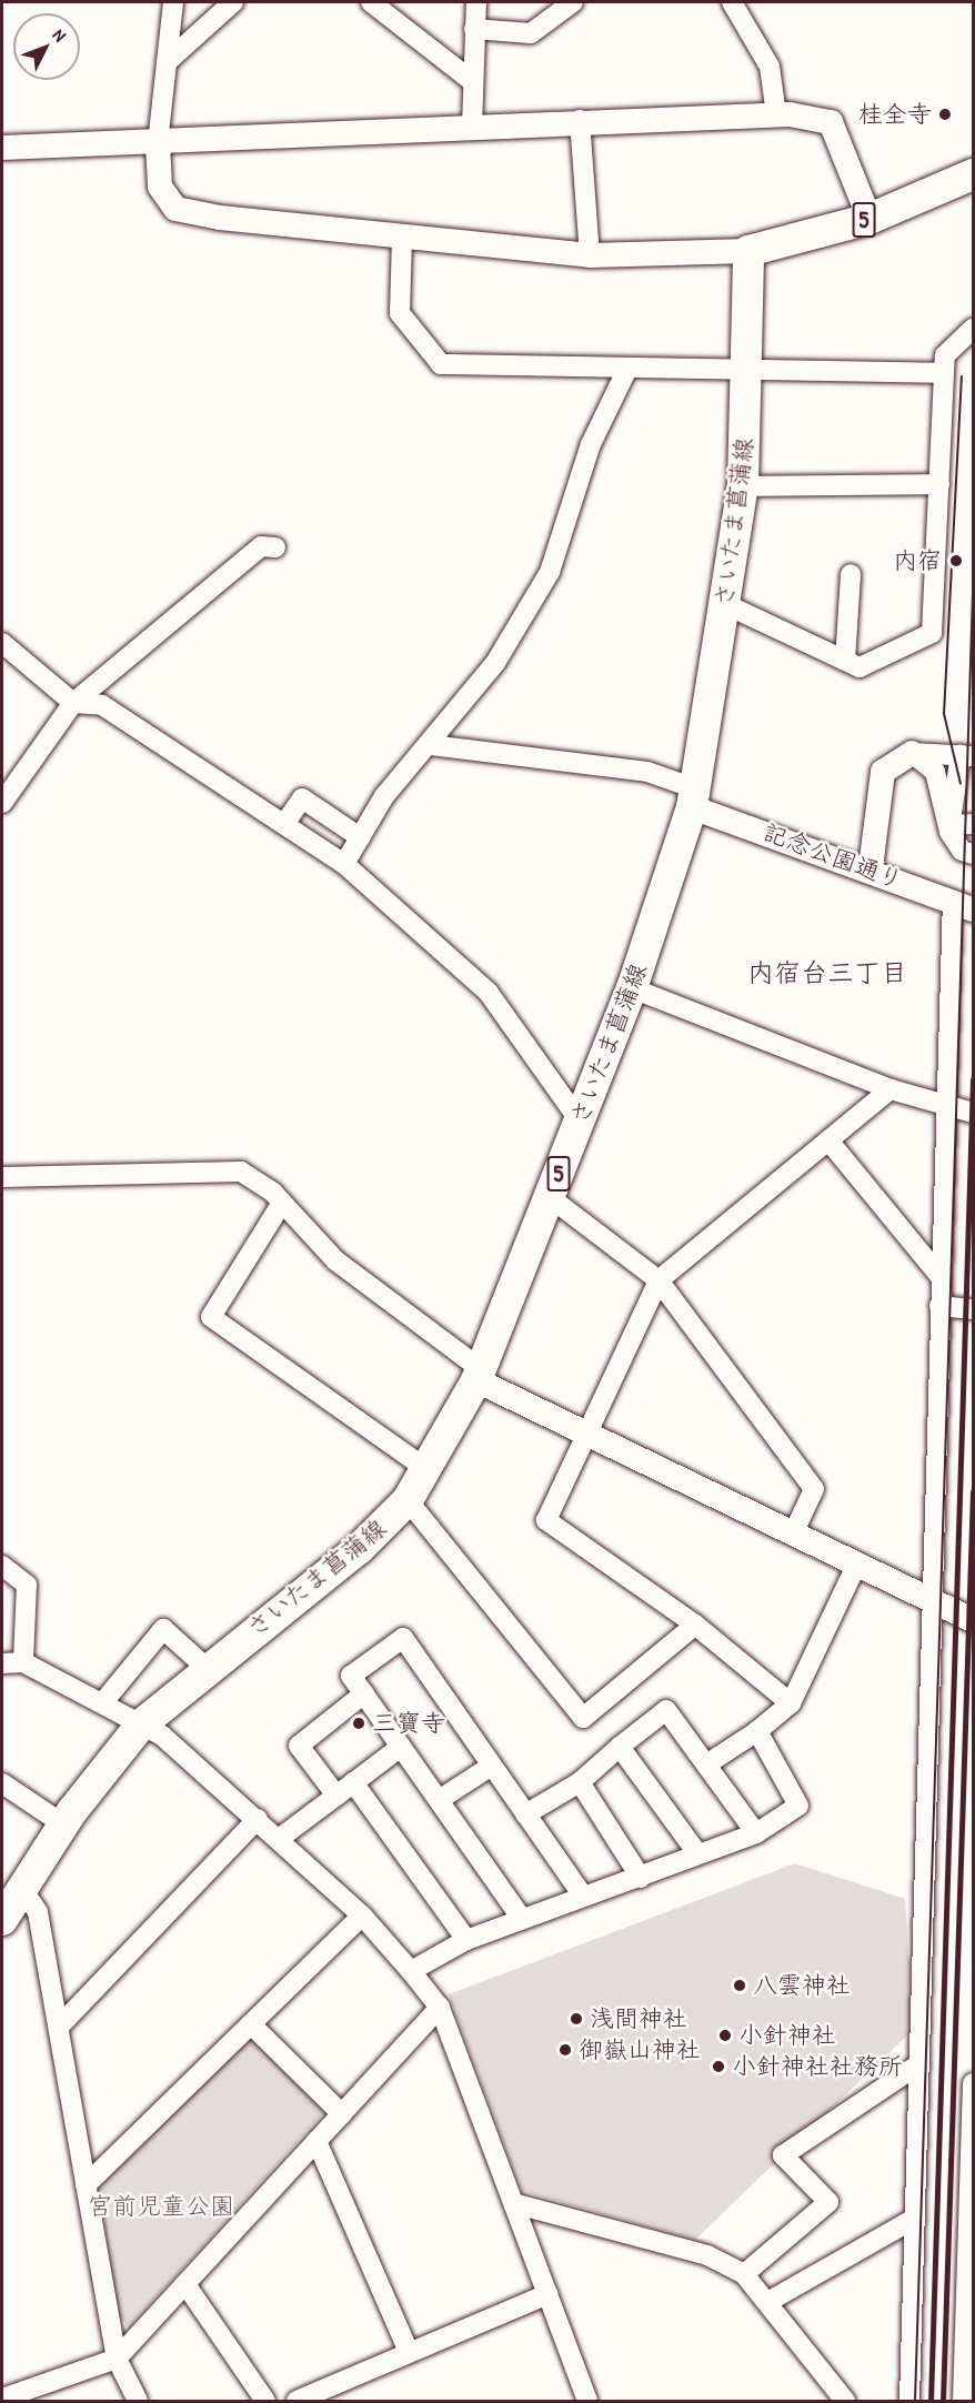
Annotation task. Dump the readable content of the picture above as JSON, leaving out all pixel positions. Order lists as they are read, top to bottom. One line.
{"streets":{"main road":["5","さいたま菖蒲線"],"street":["記念公園通り"]},"crossings":[["5","さいたま菖蒲線"],["さいたま菖蒲線","記念公園通り"]],"districts":["内宿台三丁目"],"parks":["宮前児童公園"],"places":["桂全寺","内宿","三寶寺","八雲神社","浅間神社","小針神社","御嶽山神社","小針神社社務所"],"north":"top right"}
